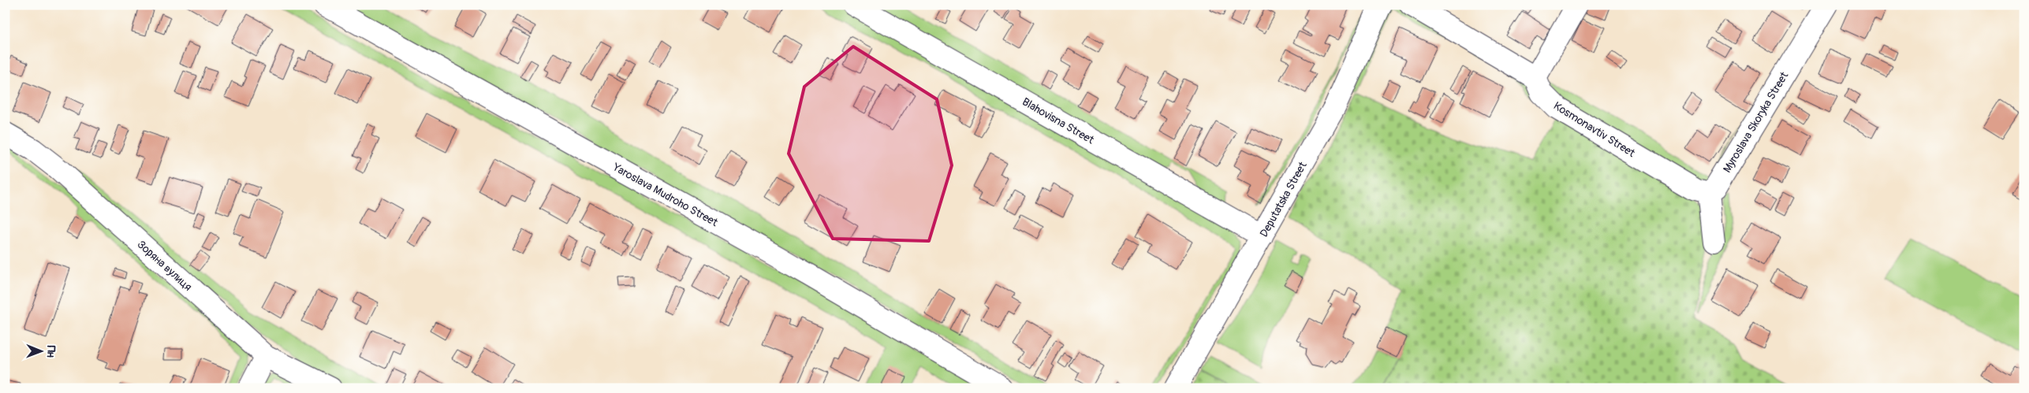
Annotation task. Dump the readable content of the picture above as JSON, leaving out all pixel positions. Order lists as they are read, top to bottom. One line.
{"streets":{"street":["Blahovisna Street","Myroslava Skoryka Street","Kosmonavtiv Street","Yaroslava Mudroho Street","Deputatska Street","Зоряна вулиця"]},"crossings":[["Blahovisna Street","Deputatska Street"],["Myroslava Skoryka Street","Kosmonavtiv Street"]],"north":"right"}
